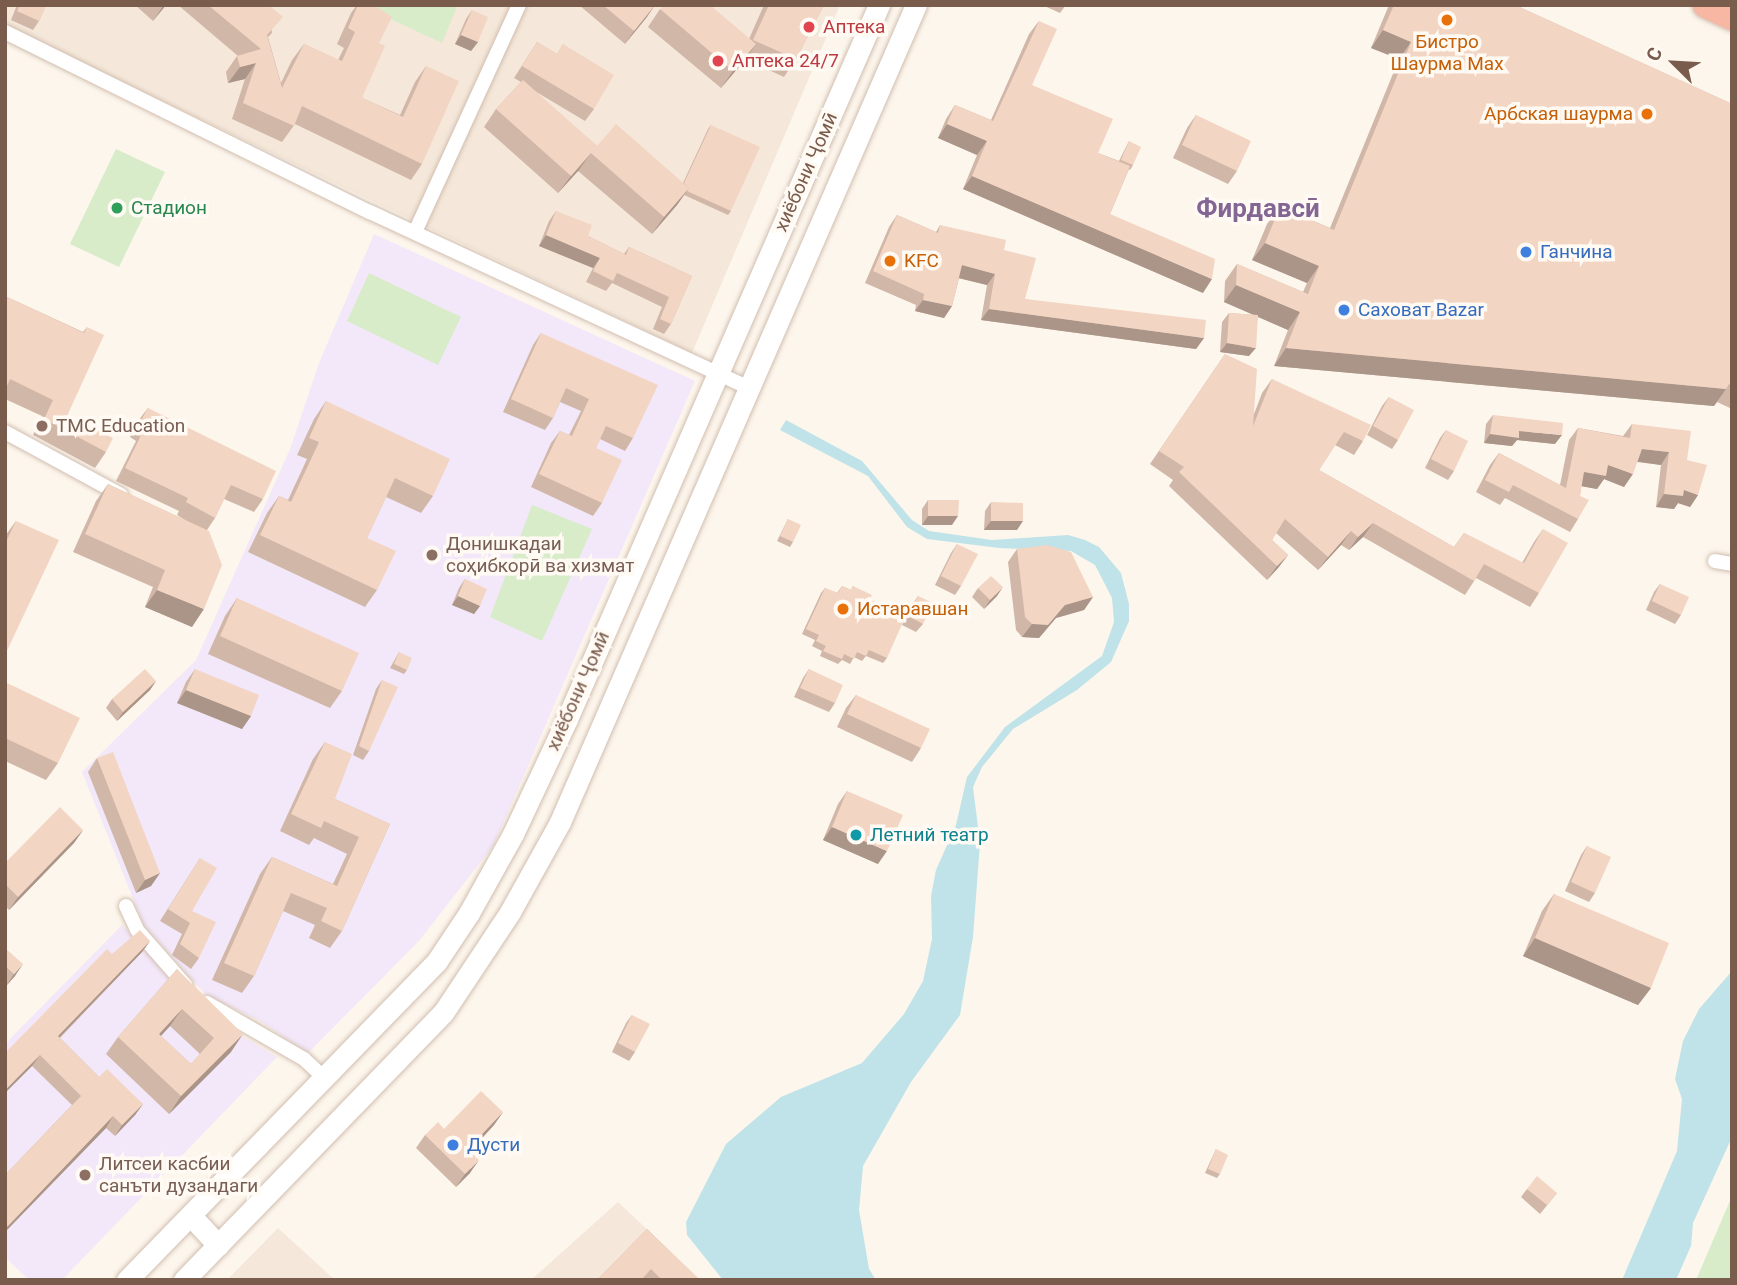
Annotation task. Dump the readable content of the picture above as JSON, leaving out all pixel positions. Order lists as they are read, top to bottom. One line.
{"streets":{"main road":["хиёбони Ҷомӣ"]},"districts":["Фирдавсӣ"],"places":["Бистро Шаурма Мax","Аптека","Аптека 24/7","Арбская шаурма","Стадион","Ганчина","KFC","Саховат Bazar","TMC Education","Донишкадаи соҳибкорӣ ва хизмат","Истаравшан","Летний театр","Дусти","Литсеи касбии санъти дузандаги"],"north":"top left"}
